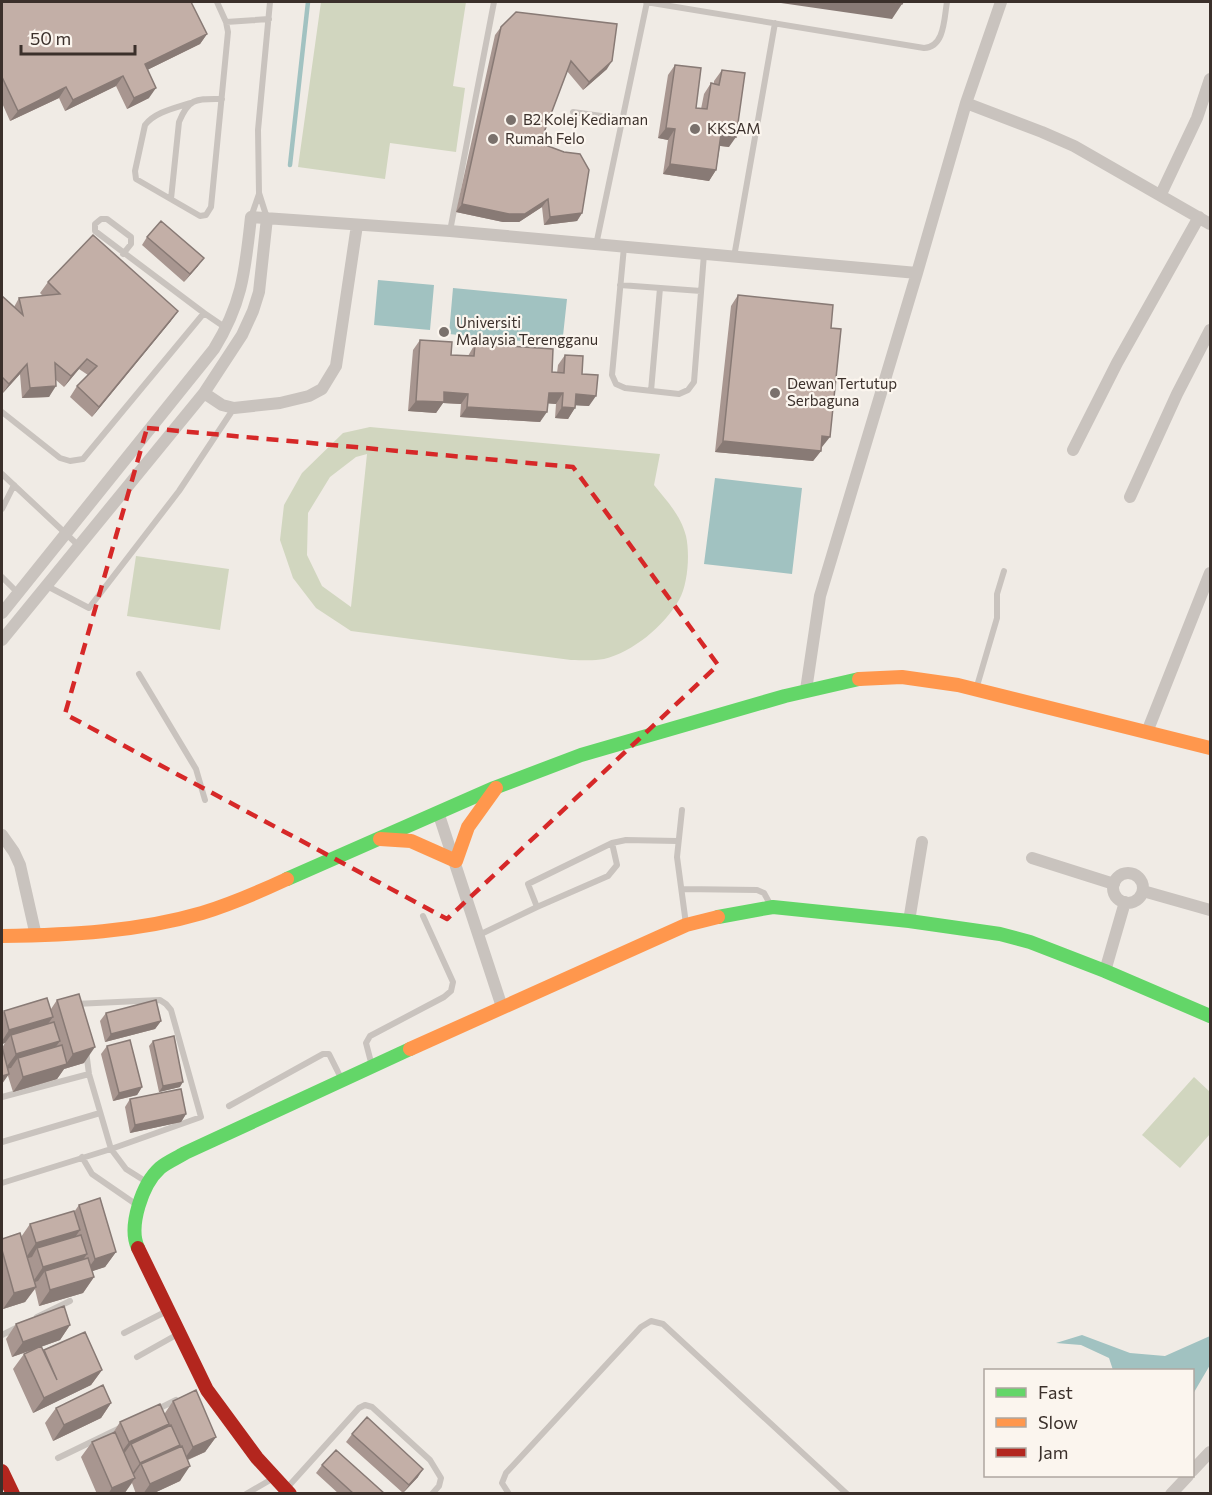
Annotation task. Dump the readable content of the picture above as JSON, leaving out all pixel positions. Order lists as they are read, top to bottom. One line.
{"places":["B2 Kolej Kediaman","KKSAM","Rumah Felo","Universiti Malaysia Terengganu","Dewan Tertutup Serbaguna"],"legend":["Fast","Slow","Jam"],"scale_bar":"50 m"}
